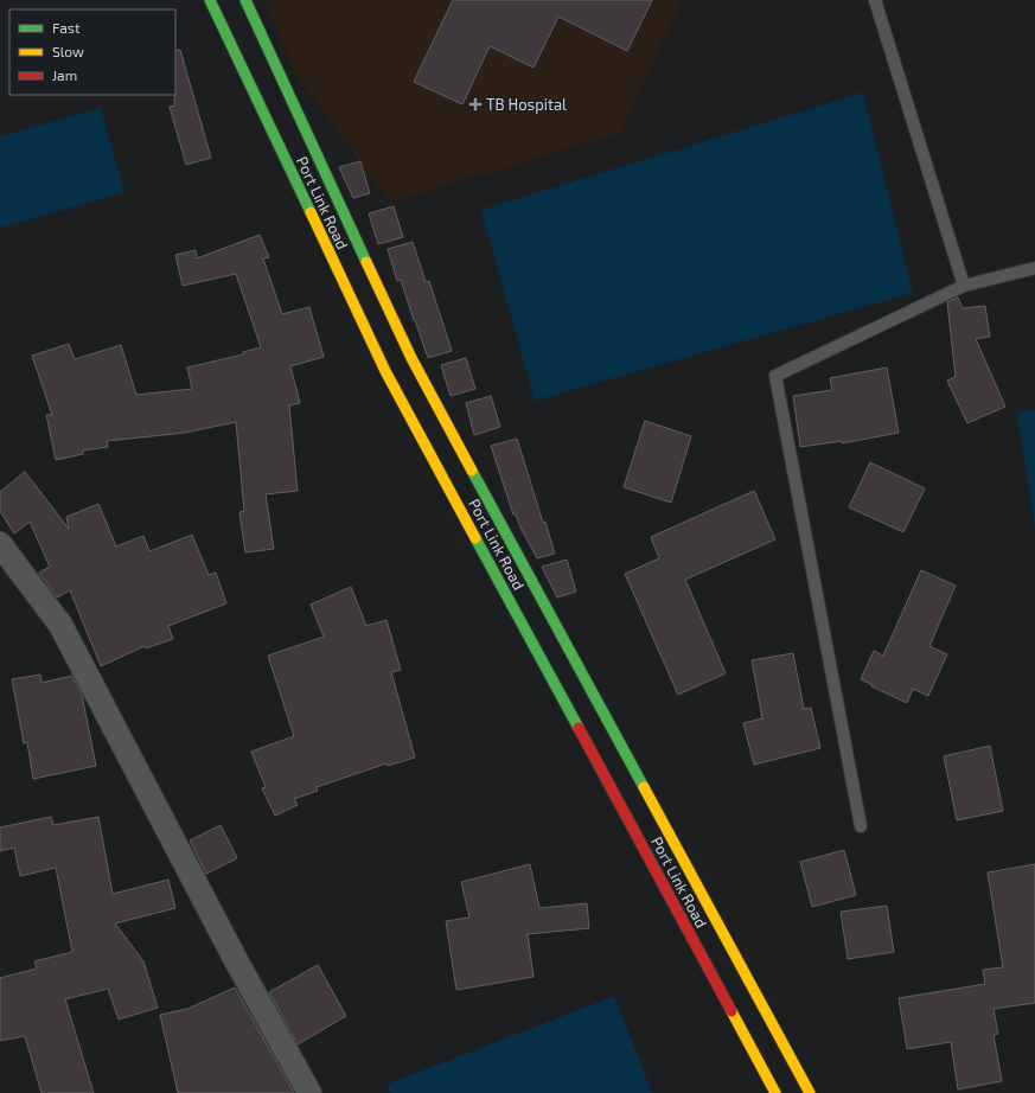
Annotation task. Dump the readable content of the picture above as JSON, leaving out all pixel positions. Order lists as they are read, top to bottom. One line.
{"streets":{"highway":["Port Link Road"]},"places":{"health":["TB Hospital"]},"legend":["Fast","Slow","Jam"]}
